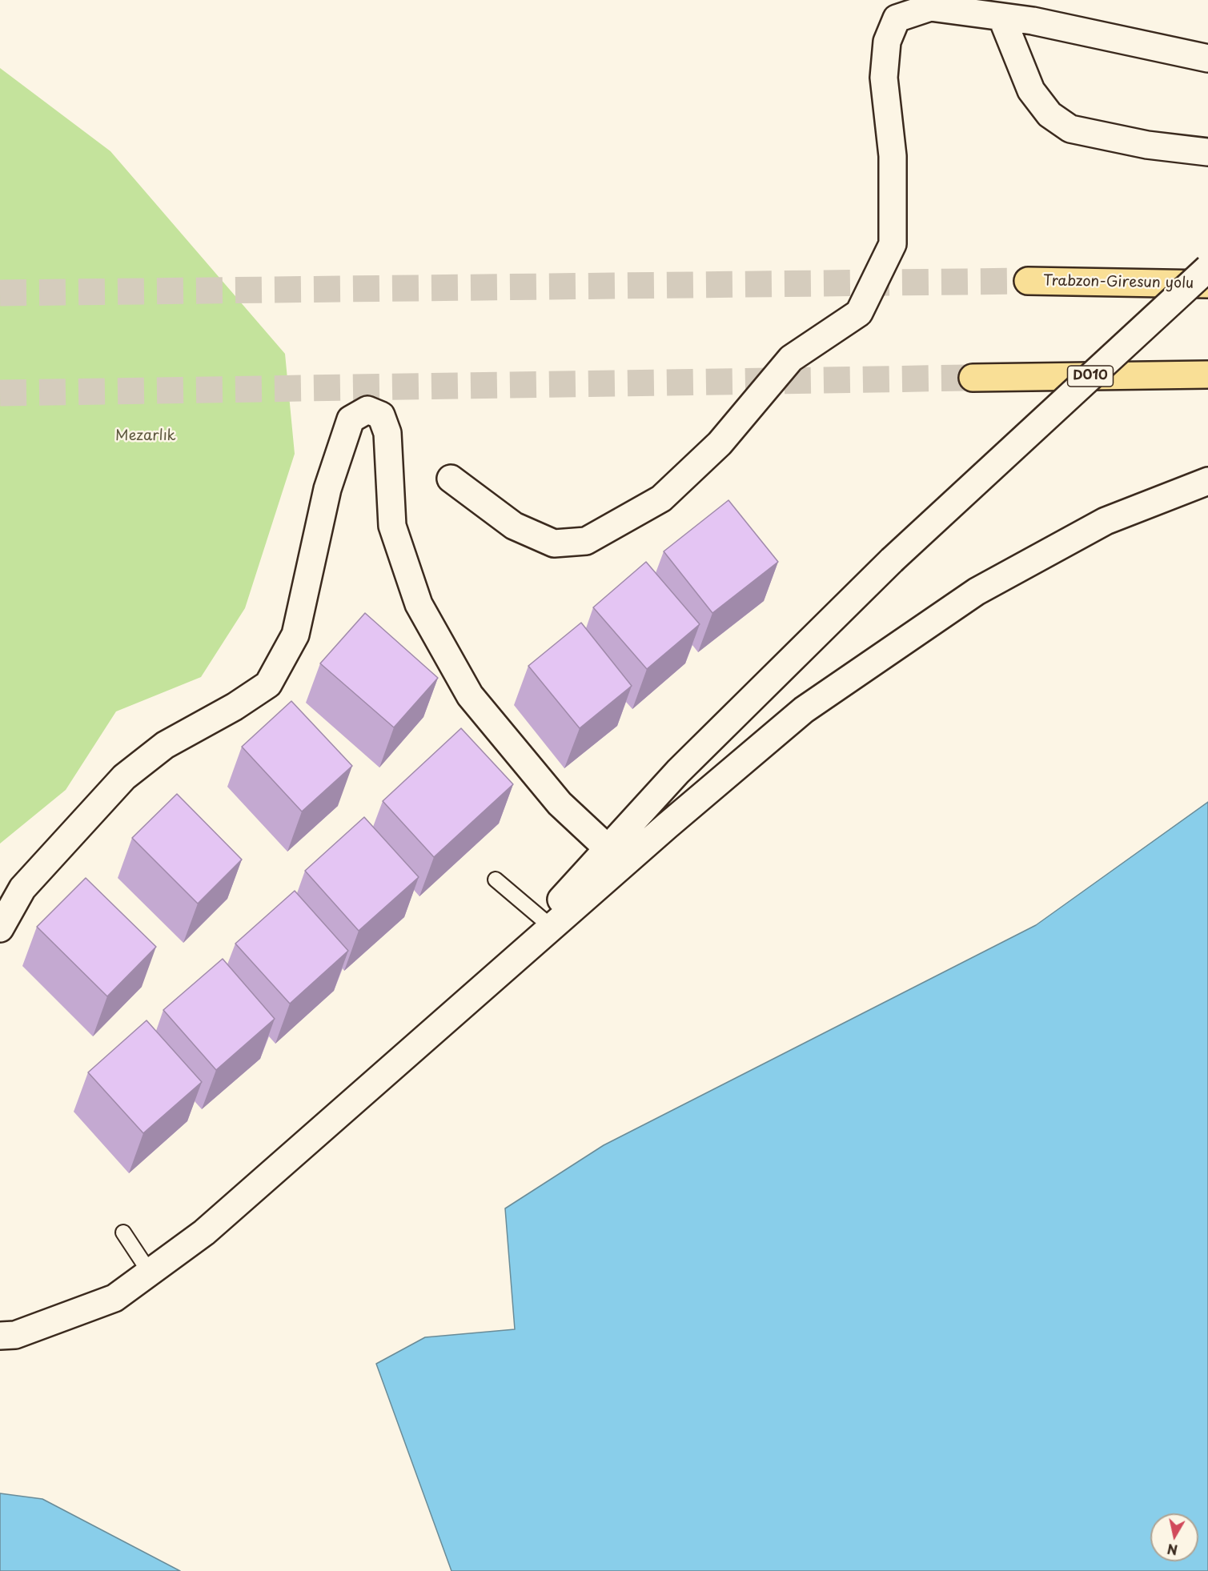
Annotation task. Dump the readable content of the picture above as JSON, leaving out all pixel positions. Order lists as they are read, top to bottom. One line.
{"streets":{"highway":["Trabzon-Giresun yolu","D010"]},"parks":["Mezarlık"],"north":"bottom"}
